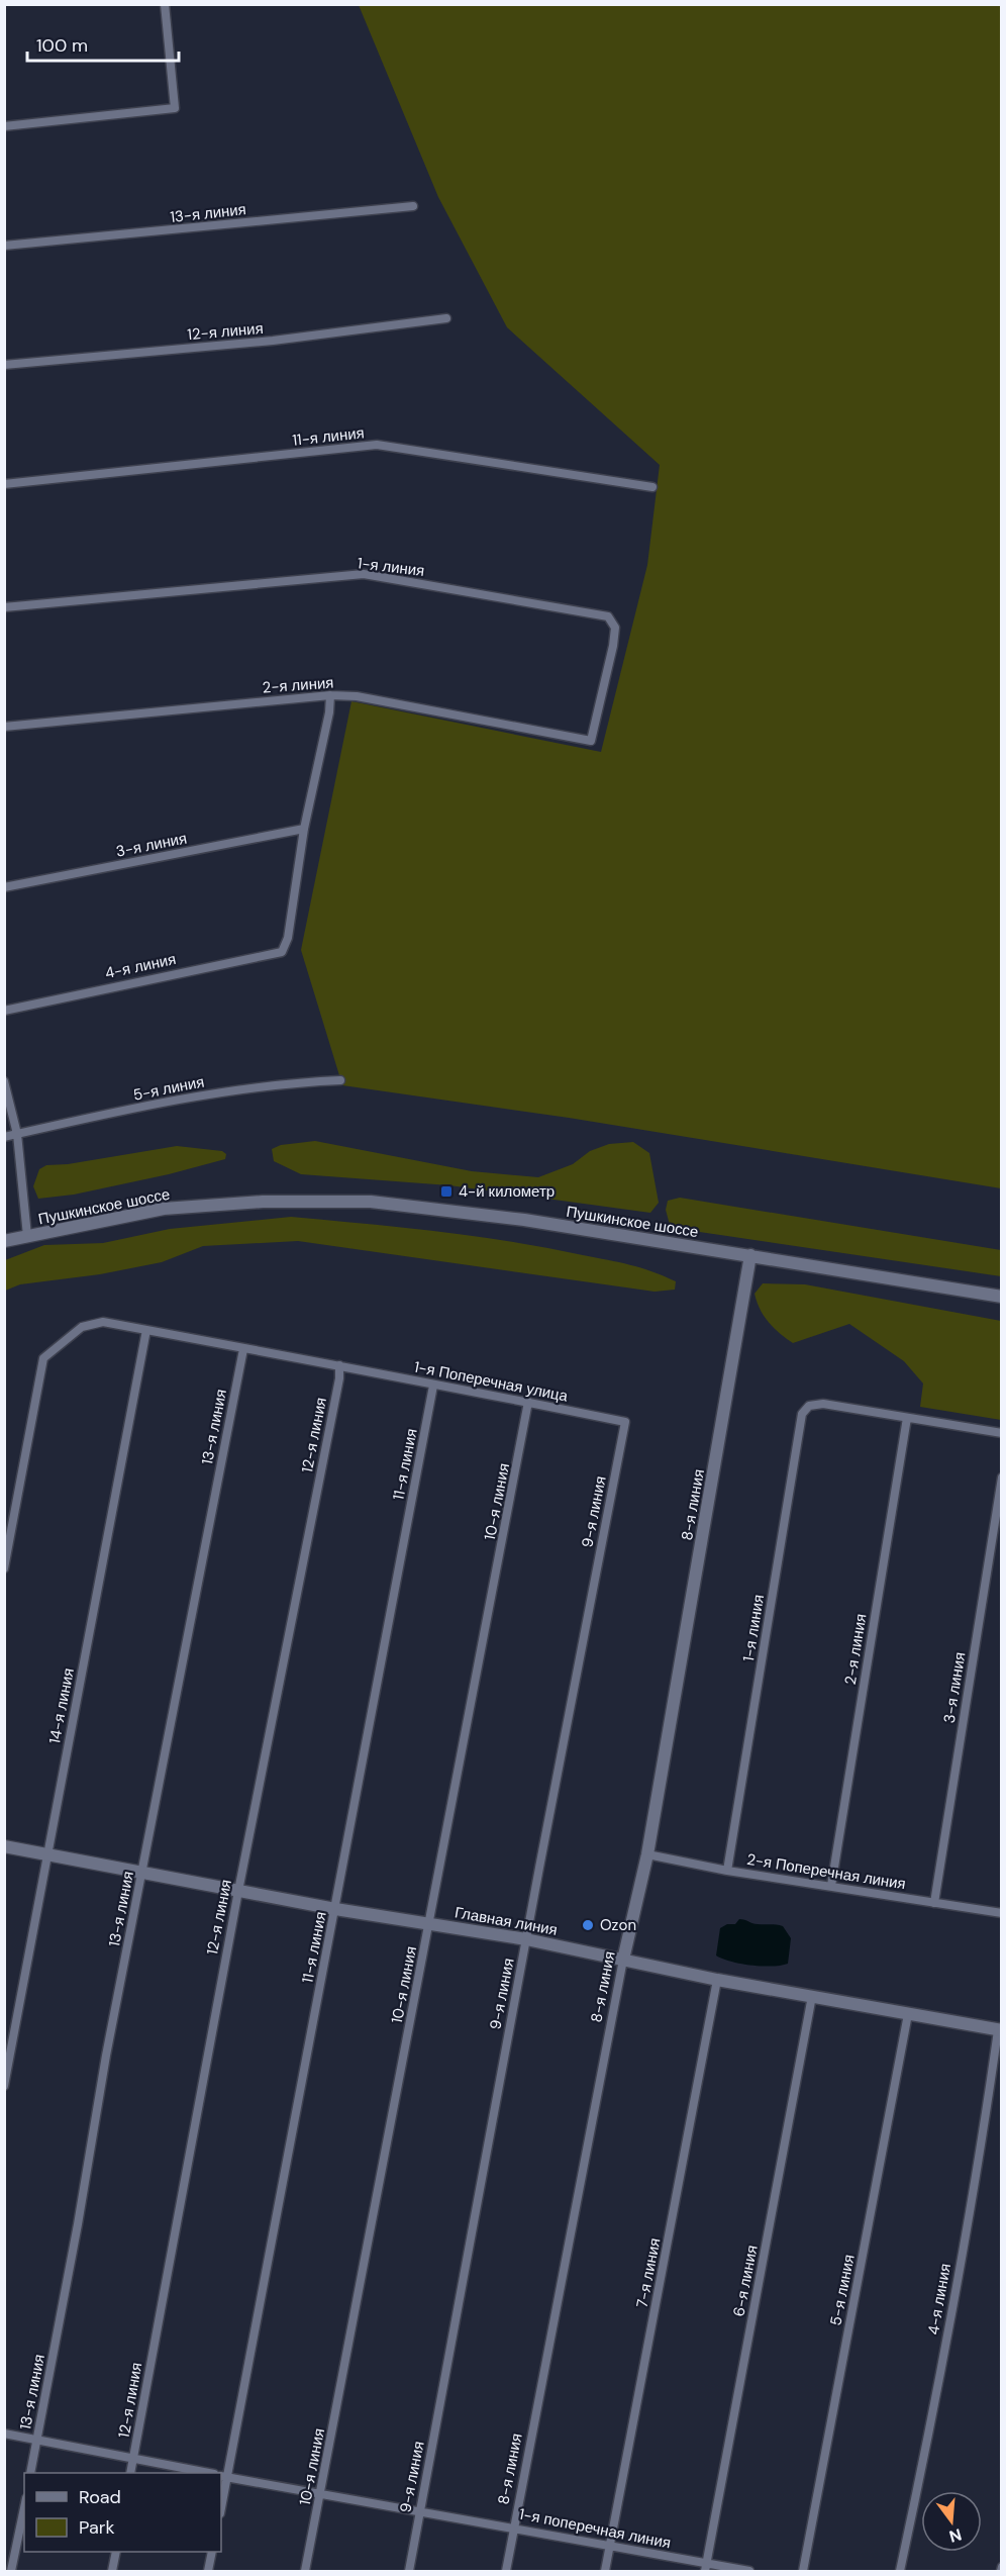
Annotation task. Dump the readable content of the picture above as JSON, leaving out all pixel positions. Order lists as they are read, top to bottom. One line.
{"streets":{"street":["13-я линия","12-я линия","11-я линия","1-я линия","2-я линия","3-я линия","4-я линия","5-я линия","Пушкинское шоссе","1-я Поперечная улица","10-я линия","8-я линия","9-я линия","14-я линия","2-я Поперечная линия","Главная линия","7-я линия","6-я линия","1-я поперечная линия"]},"crossings":[["13-я линия","1-я Поперечная улица"],["13-я линия","Главная линия"],["12-я линия","1-я Поперечная улица"],["12-я линия","Главная линия"],["11-я линия","1-я Поперечная улица"],["11-я линия","Главная линия"],["11-я линия","1-я поперечная линия"],["1-я линия","2-я линия"],["1-я линия","2-я Поперечная линия"],["2-я линия","2-я Поперечная линия"],["3-я линия","4-я линия"],["3-я линия","2-я Поперечная линия"],["4-я линия","Главная линия"],["5-я линия","Главная линия"],["Пушкинское шоссе","8-я линия"],["1-я Поперечная улица","10-я линия"],["1-я Поперечная улица","9-я линия"],["1-я Поперечная улица","14-я линия"],["10-я линия","Главная линия"],["10-я линия","1-я поперечная линия"],["8-я линия","2-я Поперечная линия"],["8-я линия","Главная линия"],["8-я линия","1-я поперечная линия"],["9-я линия","Главная линия"],["9-я линия","1-я поперечная линия"],["14-я линия","Главная линия"],["Главная линия","7-я линия"],["Главная линия","6-я линия"],["7-я линия","1-я поперечная линия"],["6-я линия","1-я поперечная линия"]],"places":{"transit":["4-й километр"],"other":["Ozon"]},"legend":["Road","Park"],"scale_bar":"100 m","north":"bottom"}
